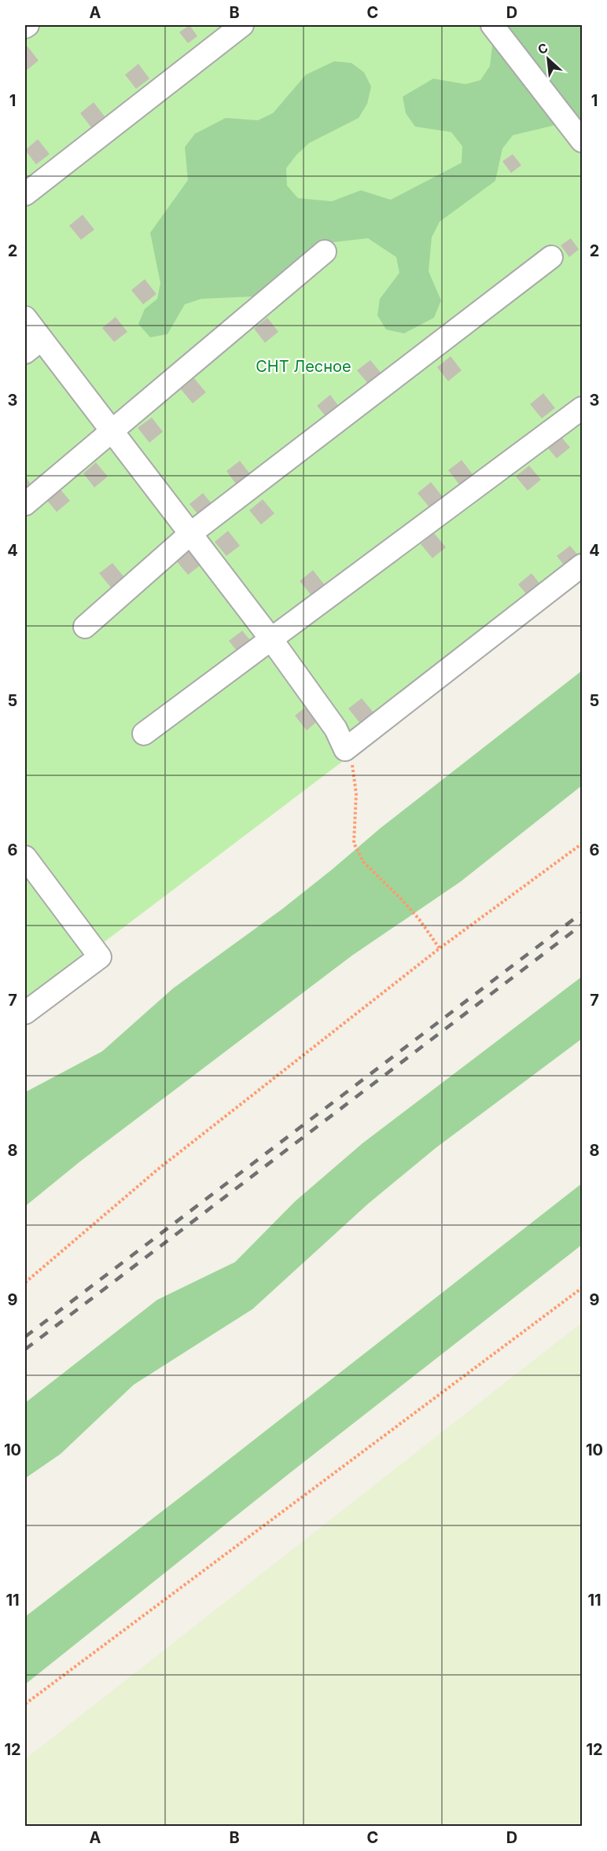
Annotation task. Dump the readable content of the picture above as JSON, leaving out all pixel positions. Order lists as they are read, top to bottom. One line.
{"parks":["СНТ Лесное"],"north":"top left","grid":{"columns":["A","B","C","D"],"rows":["1","2","3","4","5","6","7","8","9","10","11","12"]}}
